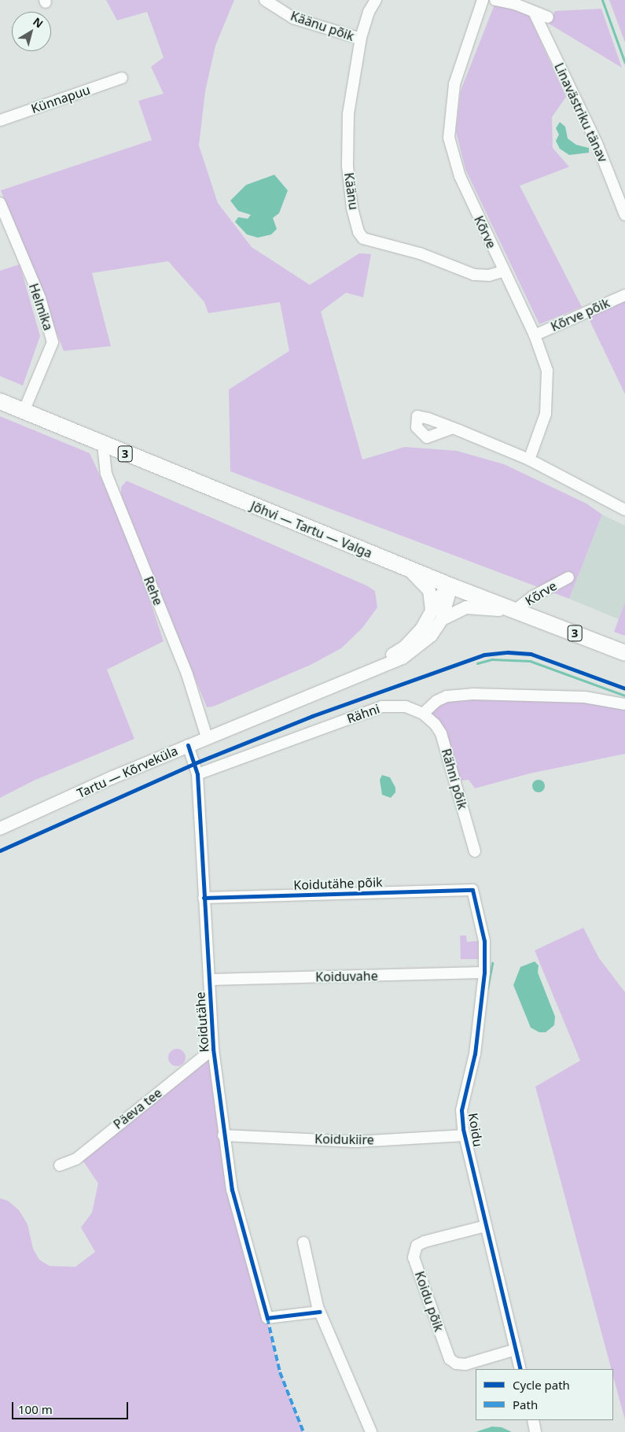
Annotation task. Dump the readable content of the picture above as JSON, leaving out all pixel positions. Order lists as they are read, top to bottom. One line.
{"streets":{"highway":["3","Jõhvi — Tartu — Valga"],"main road":["Tartu — Kõrveküla"],"street":["Käänu põik","Künnapuu","Linavästriku tänav","Käänu","Kõrve","Helmika","Kõrve põik","Rehe","Rähni","Rähni põik","Koidutähe põik","Koiduvahe","Koidutähe","Päeva tee","Koidu","Koidukiire","Koidu põik"]},"crossings":[["Käänu põik","Käänu"],["Käänu","Kõrve"],["Kõrve","Kõrve põik"],["Kõrve","Jõhvi — Tartu — Valga"],["Helmika","Jõhvi — Tartu — Valga"],["Jõhvi — Tartu — Valga","Rehe"],["Jõhvi — Tartu — Valga","Tartu — Kõrveküla"],["Rehe","Tartu — Kõrveküla"],["Rähni","Rähni põik"],["Rähni","Koidutähe"],["Tartu — Kõrveküla","Koidutähe"],["Koidutähe põik","Koidutähe"],["Koidutähe põik","Koidu"],["Koiduvahe","Koidutähe"],["Koiduvahe","Koidu"],["Koidutähe","Päeva tee"],["Koidutähe","Koidukiire"],["Koidu","Koidukiire"],["Koidu","Koidu põik"]],"legend":["Cycle path","Path"],"scale_bar":"100 m","north":"top right"}
